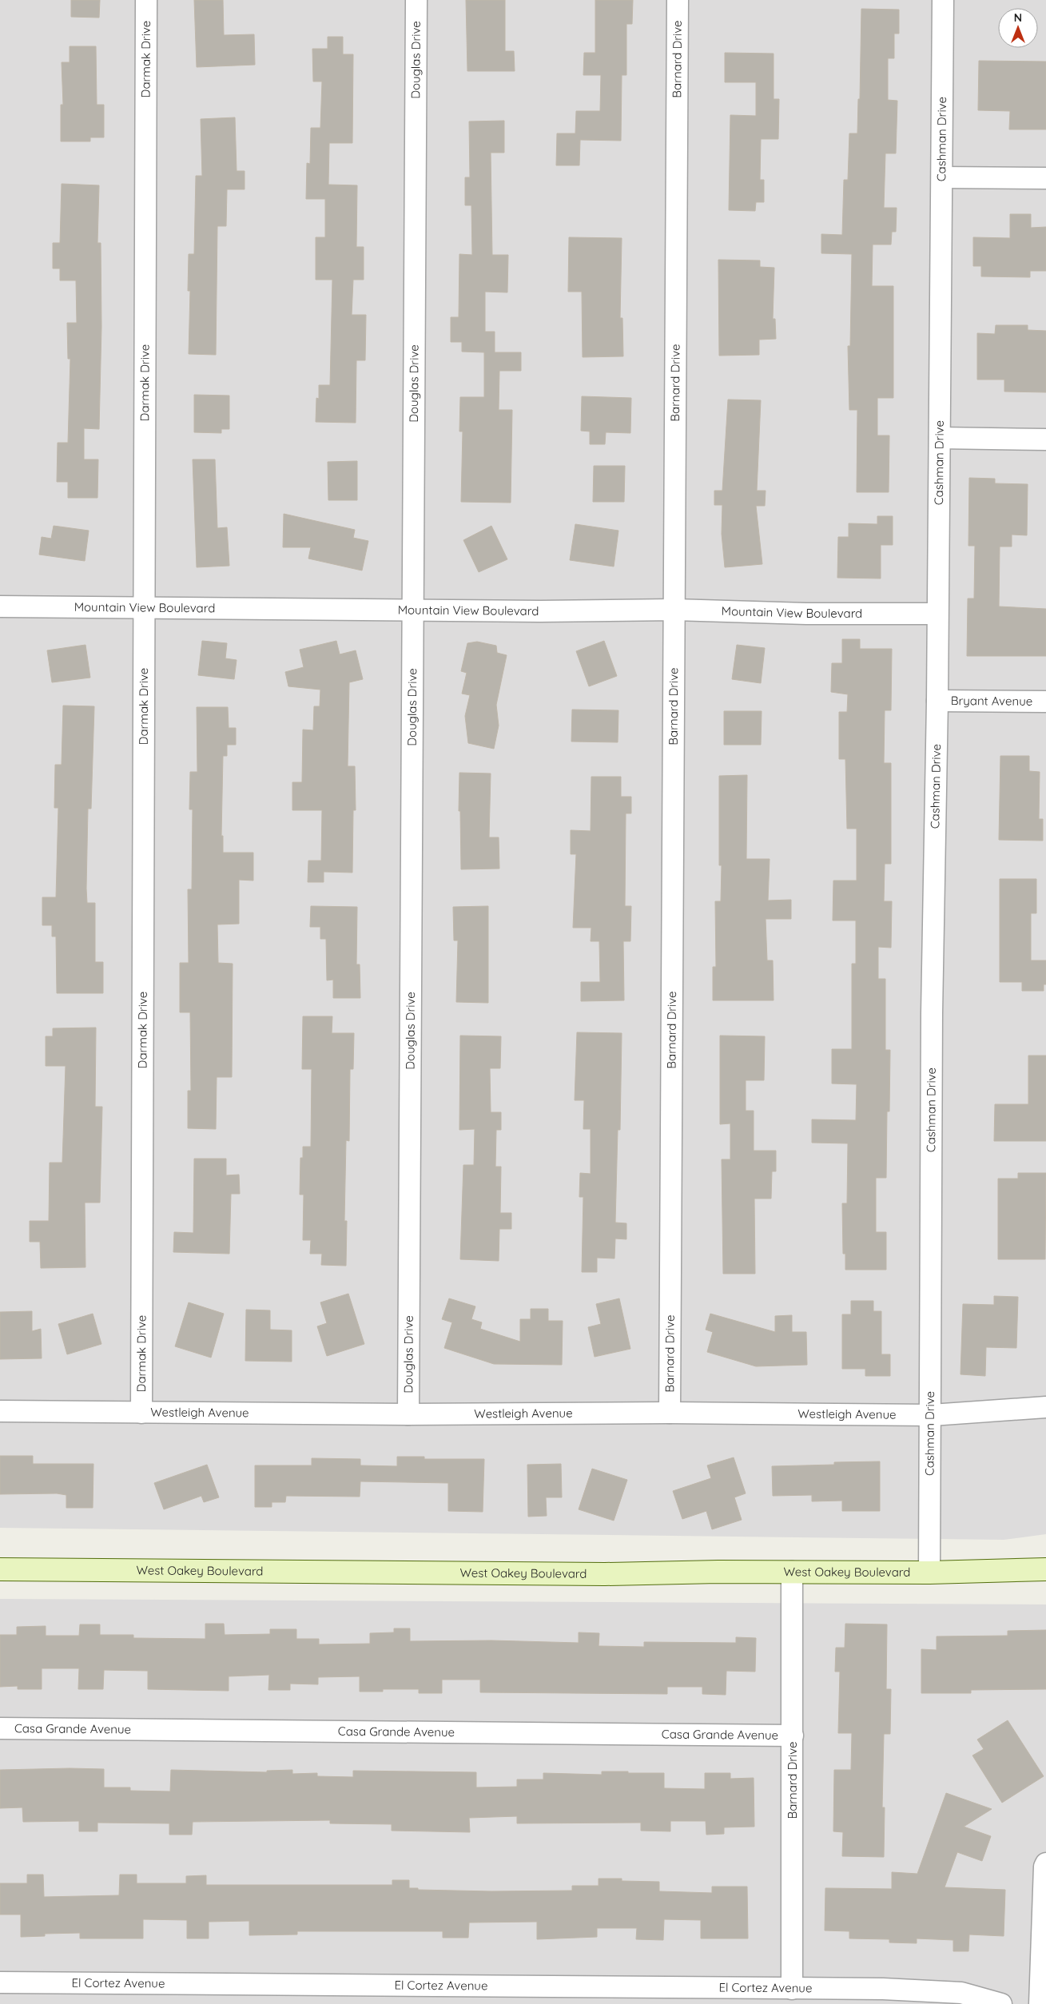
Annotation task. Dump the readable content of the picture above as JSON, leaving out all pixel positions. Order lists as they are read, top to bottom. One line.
{"streets":{"main road":["West Oakey Boulevard"],"street":["Darmak Drive","Barnard Drive","Douglas Drive","Cashman Drive","Mountain View Boulevard","Bryant Avenue","Westleigh Avenue","Casa Grande Avenue","El Cortez Avenue"]},"crossings":[["Darmak Drive","Mountain View Boulevard"],["Darmak Drive","Westleigh Avenue"],["Barnard Drive","Mountain View Boulevard"],["Barnard Drive","Westleigh Avenue"],["Barnard Drive","West Oakey Boulevard"],["Barnard Drive","Casa Grande Avenue"],["Barnard Drive","El Cortez Avenue"],["Douglas Drive","Mountain View Boulevard"],["Douglas Drive","Westleigh Avenue"],["Cashman Drive","Mountain View Boulevard"],["Cashman Drive","Bryant Avenue"],["Cashman Drive","Westleigh Avenue"],["Cashman Drive","West Oakey Boulevard"]],"north":"top"}
